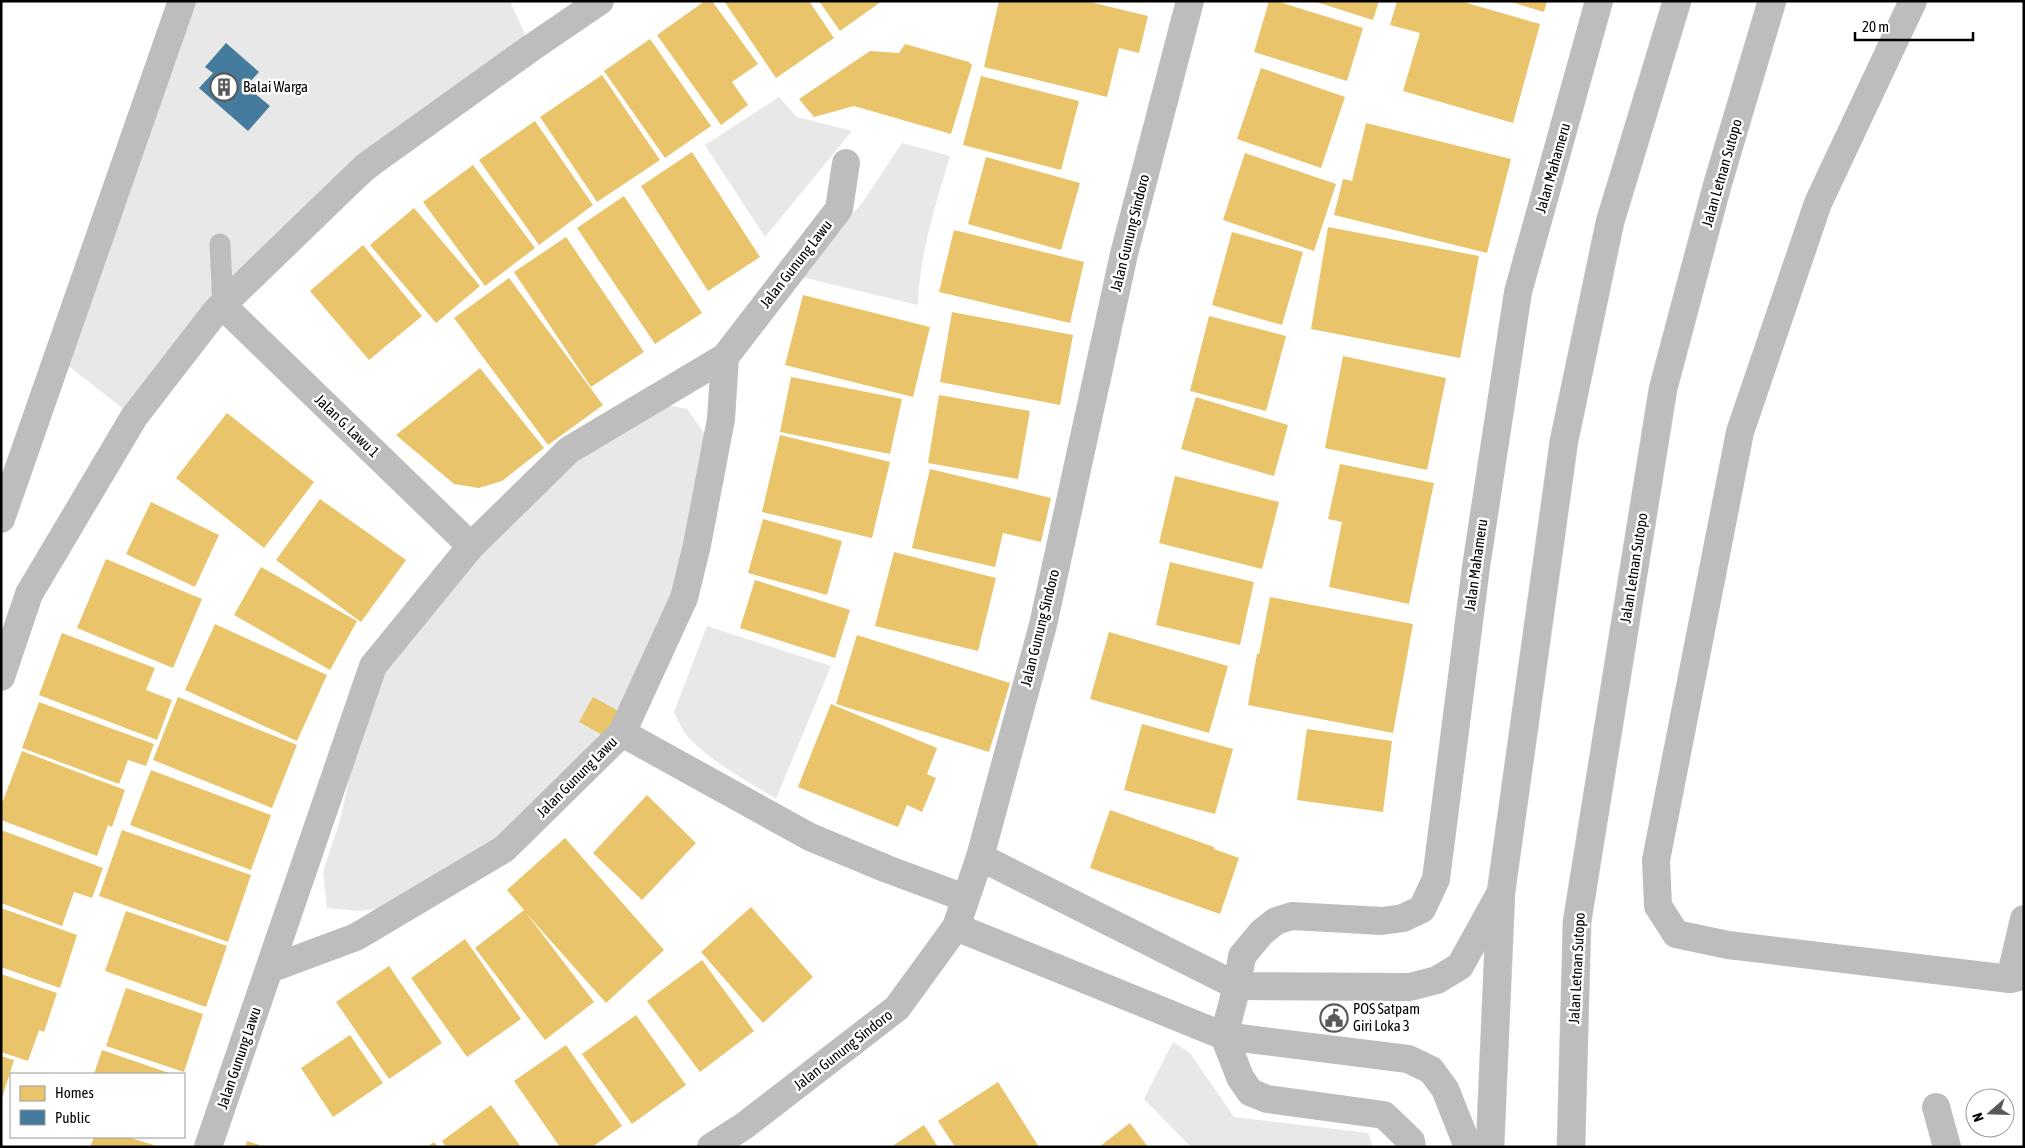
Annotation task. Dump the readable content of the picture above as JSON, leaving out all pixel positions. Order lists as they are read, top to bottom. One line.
{"streets":{"street":["Jalan Mahameru","Jalan Letnan Sutopo","Jalan Gunung Sindoro","Jalan Gunung Lawu","Jalan G. Lawu 1"]},"crossings":[["Jalan Gunung Lawu","Jalan G. Lawu 1"]],"places":{"building":["Balai Warga"],"public building":["POS Satpam Giri Loka 3"]},"legend":["Homes","Public"],"scale_bar":"20 m","north":"left"}
